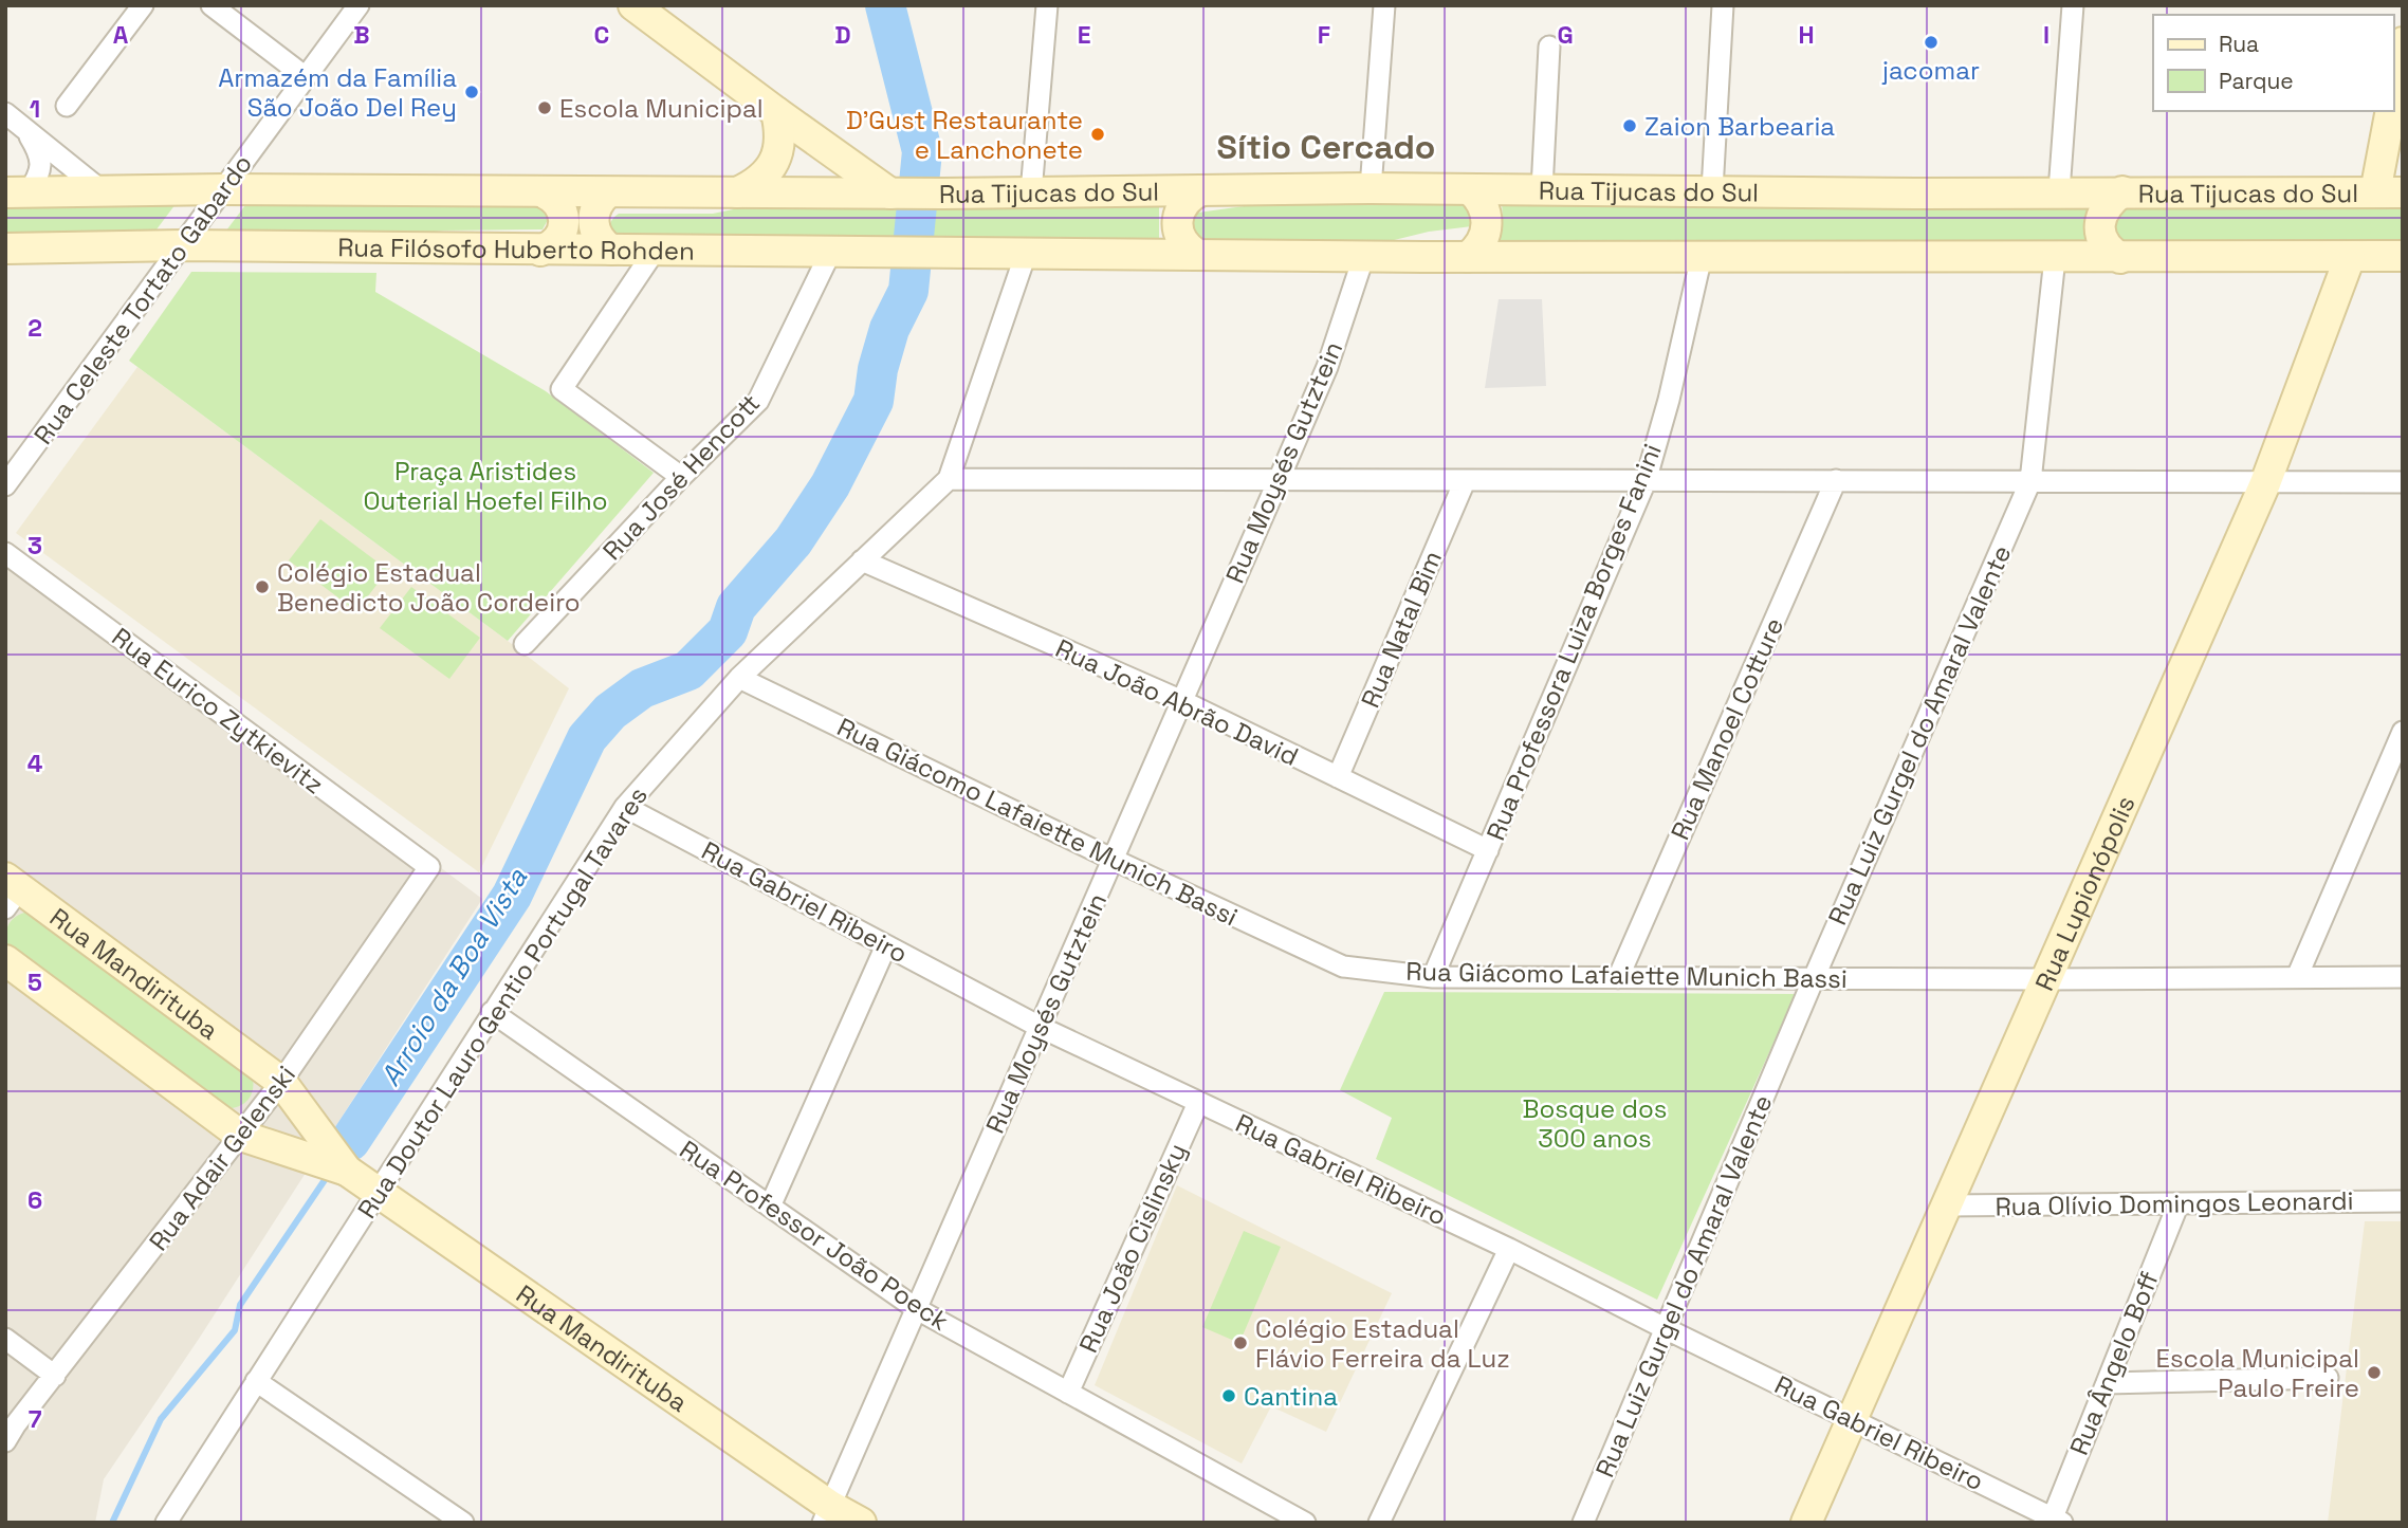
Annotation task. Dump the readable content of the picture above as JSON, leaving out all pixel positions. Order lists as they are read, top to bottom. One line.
{"streets":{"main road":["Rua Tijucas do Sul","Rua Filósofo Huberto Rohden","Rua Lupionópolis","Rua Mandirituba"],"street":["Rua Celeste Tortato Gabardo","Rua Moysés Gutztein","Rua José Hencott","Rua Natal Bim","Rua Professora Luiza Borges Fanini","Rua João Abrão David","Rua Eurico Zytkievitz","Rua Manoel Cotture","Rua Luiz Gurgel do Amaral Valente","Rua Giácomo Lafaiette Munich Bassi","Rua Gabriel Ribeiro","Rua Doutor Lauro Gentio Portugal Tavares","Rua Adair Gelenski","Rua Olívio Domingos Leonardi","Rua Professor João Poeck","Rua João Cislinsky","Rua Ângelo Boff"]},"crossings":[["Rua Filósofo Huberto Rohden","Rua Celeste Tortato Gabardo"],["Rua Filósofo Huberto Rohden","Rua José Hencott"],["Rua Filósofo Huberto Rohden","Rua Doutor Lauro Gentio Portugal Tavares"],["Rua Moysés Gutztein","Rua João Abrão David"],["Rua Moysés Gutztein","Rua Giácomo Lafaiette Munich Bassi"],["Rua Moysés Gutztein","Rua Gabriel Ribeiro"],["Rua Moysés Gutztein","Rua Mandirituba"],["Rua Moysés Gutztein","Rua Professor João Poeck"],["Rua Natal Bim","Rua João Abrão David"],["Rua Professora Luiza Borges Fanini","Rua João Abrão David"],["Rua Professora Luiza Borges Fanini","Rua Giácomo Lafaiette Munich Bassi"],["Rua João Abrão David","Rua Doutor Lauro Gentio Portugal Tavares"],["Rua Eurico Zytkievitz","Rua Adair Gelenski"],["Rua Manoel Cotture","Rua Giácomo Lafaiette Munich Bassi"],["Rua Luiz Gurgel do Amaral Valente","Rua Giácomo Lafaiette Munich Bassi"],["Rua Luiz Gurgel do Amaral Valente","Rua Gabriel Ribeiro"],["Rua Giácomo Lafaiette Munich Bassi","Rua Lupionópolis"],["Rua Giácomo Lafaiette Munich Bassi","Rua Doutor Lauro Gentio Portugal Tavares"],["Rua Lupionópolis","Rua Gabriel Ribeiro"],["Rua Lupionópolis","Rua Olívio Domingos Leonardi"],["Rua Gabriel Ribeiro","Rua Doutor Lauro Gentio Portugal Tavares"],["Rua Gabriel Ribeiro","Rua João Cislinsky"],["Rua Gabriel Ribeiro","Rua Ângelo Boff"],["Rua Mandirituba","Rua Doutor Lauro Gentio Portugal Tavares"],["Rua Mandirituba","Rua Adair Gelenski"],["Rua Doutor Lauro Gentio Portugal Tavares","Rua Professor João Poeck"],["Rua Olívio Domingos Leonardi","Rua Ângelo Boff"],["Rua Professor João Poeck","Rua João Cislinsky"]],"districts":["Sítio Cercado"],"water":["Arroio da Boa Vista"],"parks":["Praça Aristides Outerial Hoefel Filho","Bosque dos 300 anos"],"places":["jacomar","Armazém da Família São João Del Rey","Escola Municipal","Zaion Barbearia","D'Gust Restaurante e Lanchonete","Colégio Estadual Benedicto João Cordeiro","Colégio Estadual Flávio Ferreira da Luz","Escola Municipal Paulo Freire","Cantina"],"legend":["Rua","Parque"],"grid":{"columns":["A","B","C","D","E","F","G","H","I"],"rows":["1","2","3","4","5","6","7"]}}
